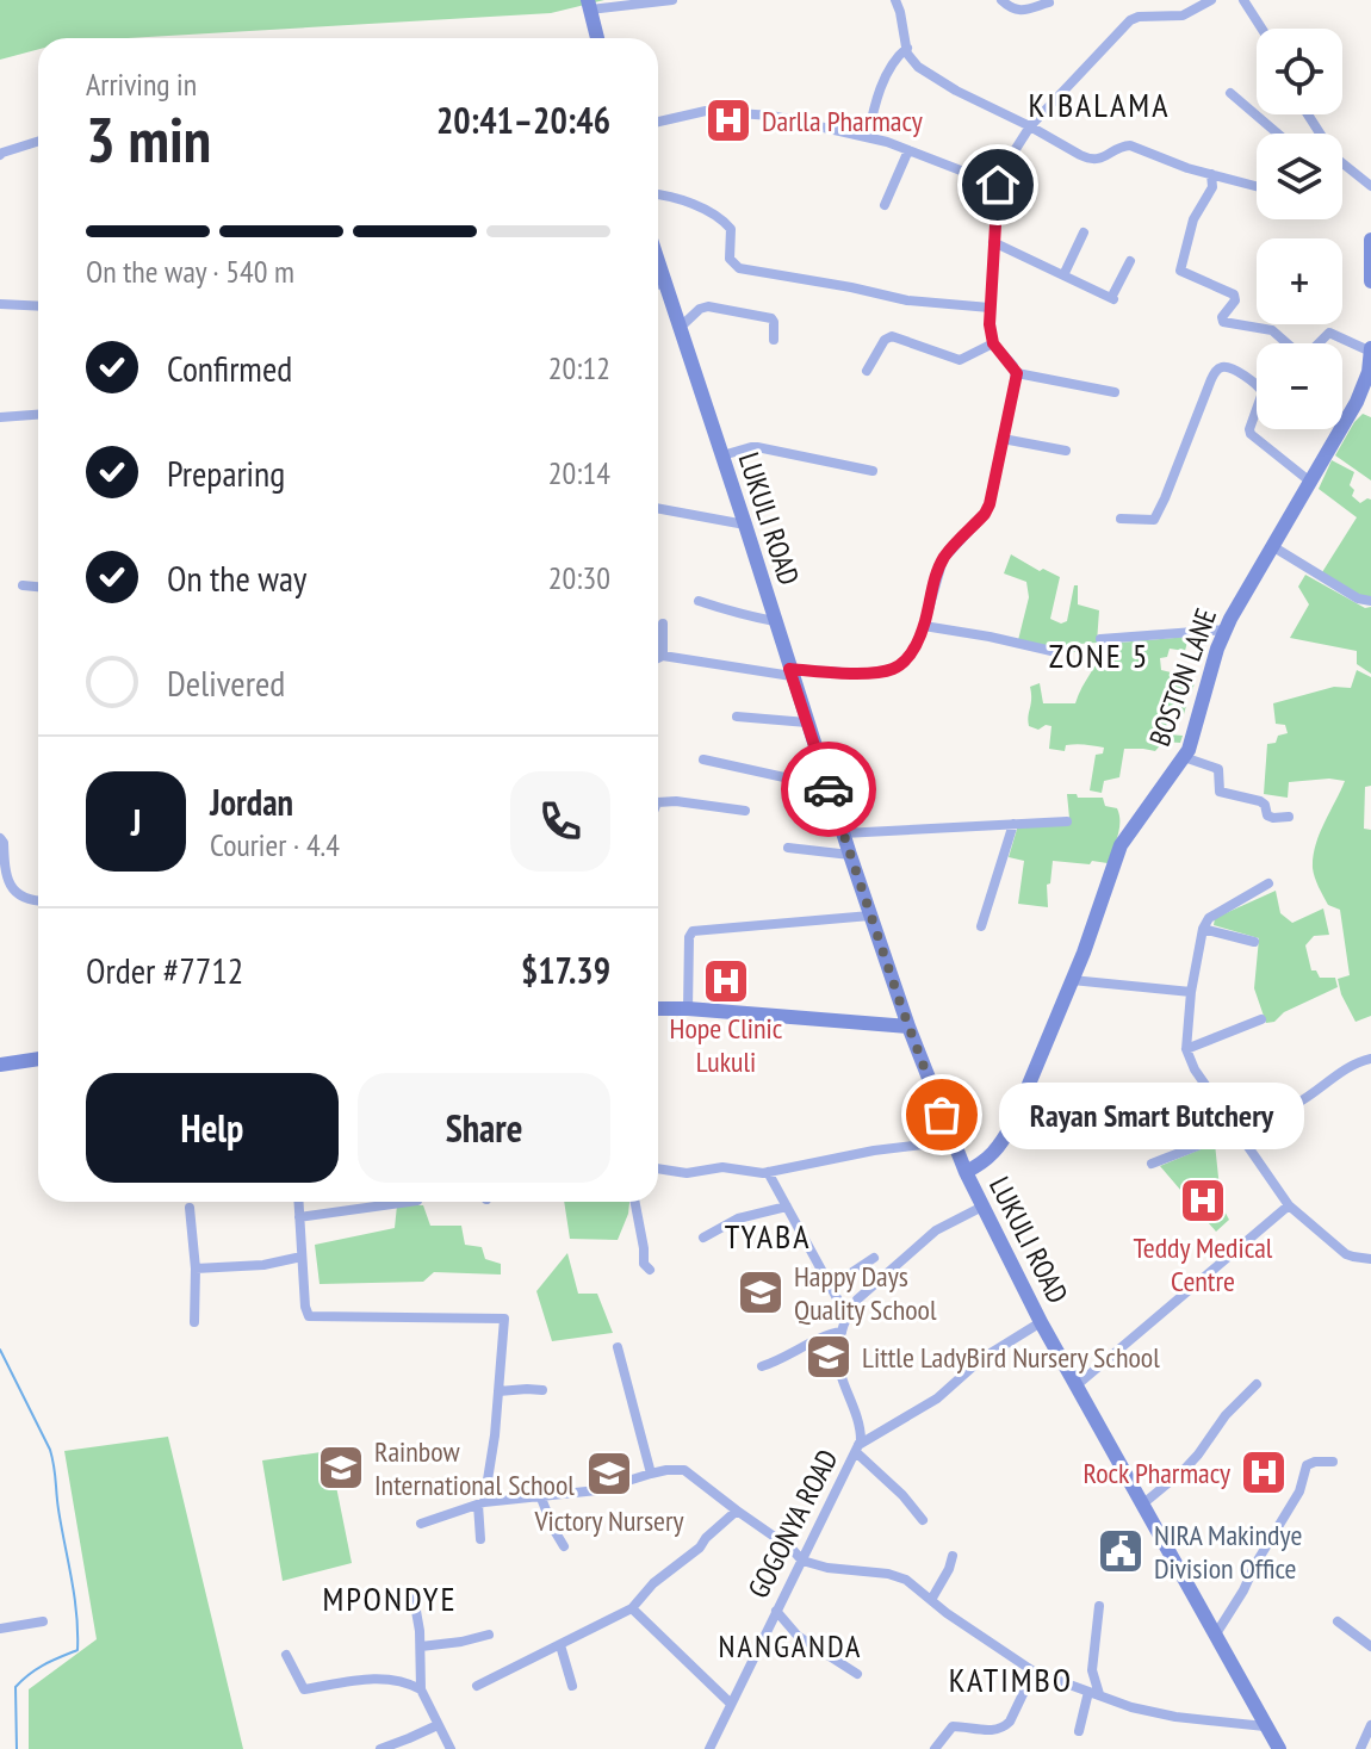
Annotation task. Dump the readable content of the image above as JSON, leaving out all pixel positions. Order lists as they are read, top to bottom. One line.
{"streets":{"street":["LUKULI ROAD","BOSTON LANE","GOGONYA ROAD"]},"crossings":[["LUKULI ROAD","BOSTON LANE"],["LUKULI ROAD","GOGONYA ROAD"]],"districts":["KIBALAMA","ZONE 5","TYABA","MPONDYE","NANGANDA","KATIMBO"],"places":{"hospital":["Darlla Pharmacy","Hope Clinic Lukuli","Teddy Medical Centre","Rock Pharmacy"],"other":["Rayan Smart Butchery"],"school or university":["Happy Days Quality School","Little LadyBird Nursery School","Rainbow International School","Victory Nursery"],"public building":["NIRA Makindye Division Office"]},"page":{"map_buttons":["+","−"],"heading":["3 min","Arriving in","20:41–20:46"],"panel":["Jordan","Courier · 4.4","Order #7712","$17.39"],"bar":"On the way · 540 m","list":[["Confirmed","20:12"],["Preparing","20:14"],["On the way","20:30"],"Delivered"],"round":"J","buttons":["Help","Share"],"bubble":"Rayan Smart Butchery"}}
